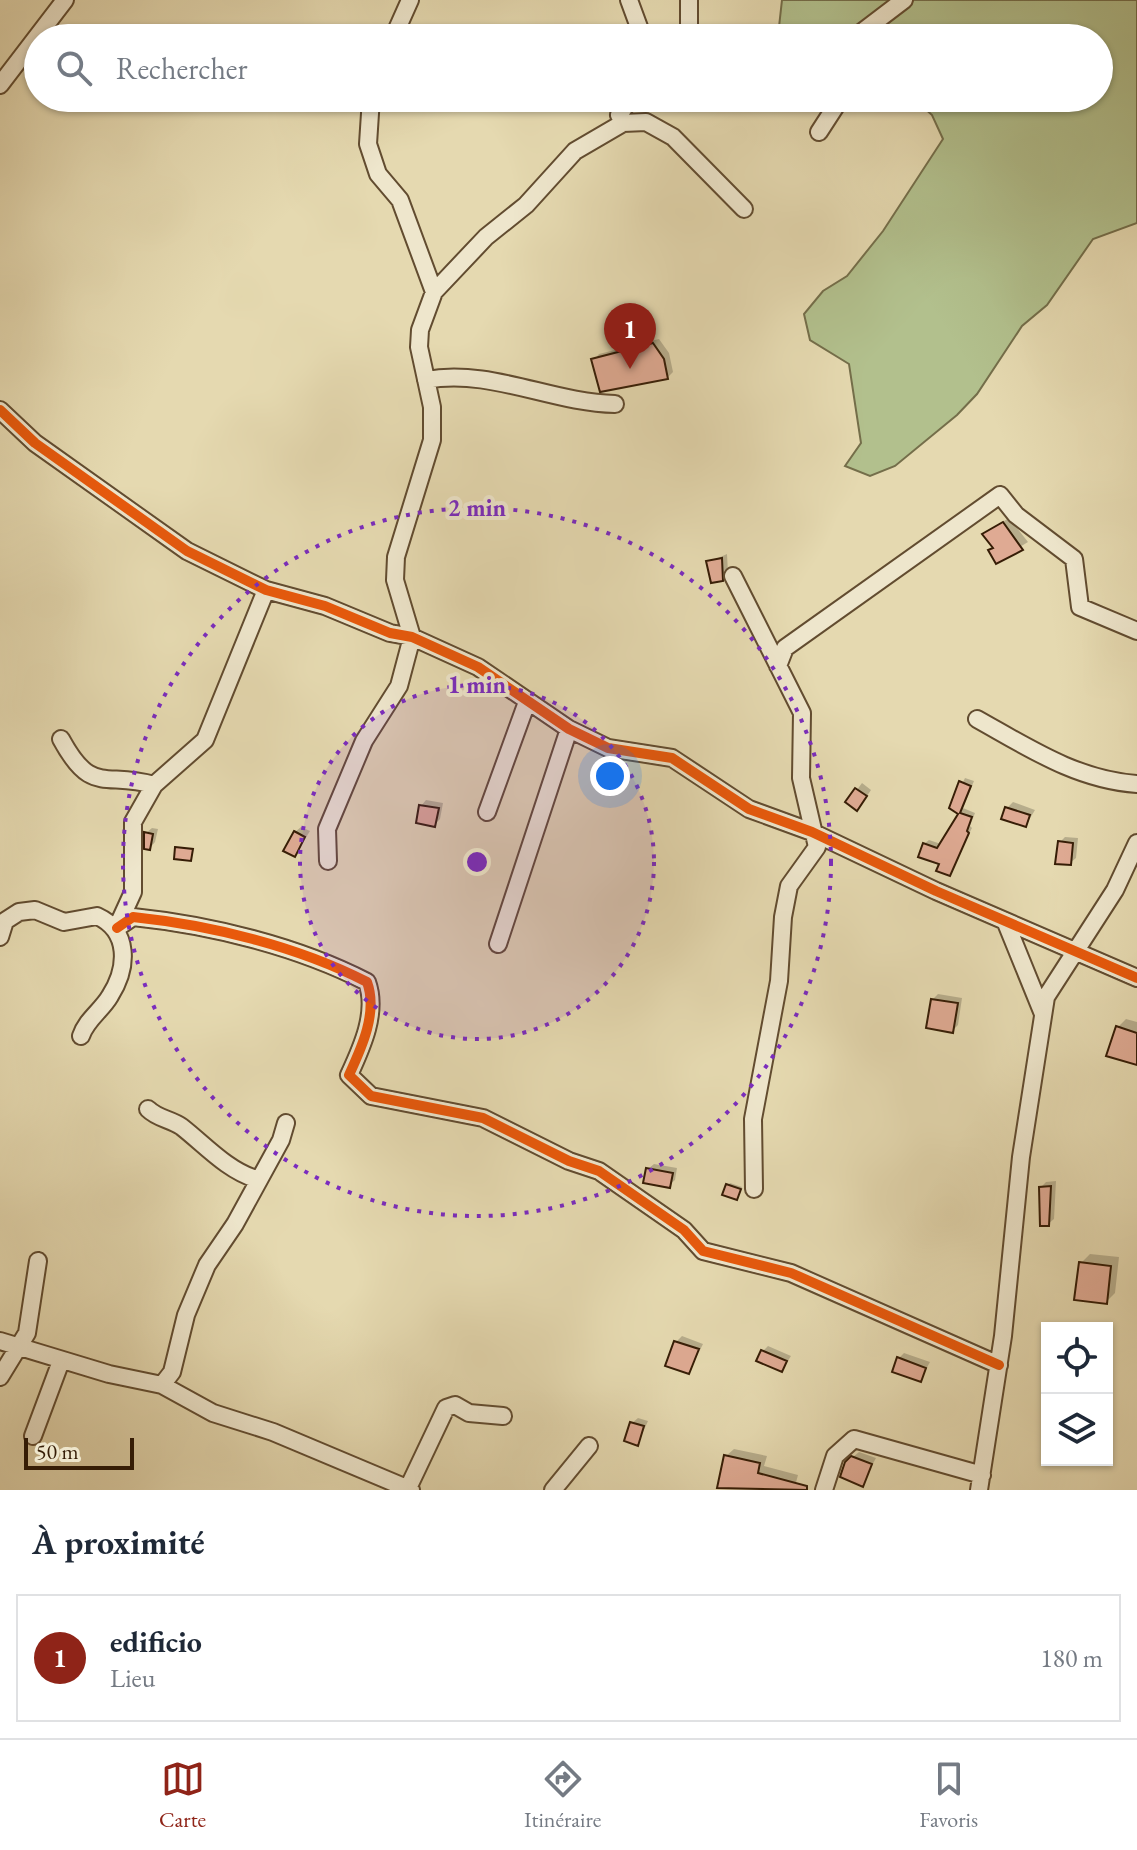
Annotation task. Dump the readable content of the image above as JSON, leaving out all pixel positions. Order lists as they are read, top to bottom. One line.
{"scale_bar":"50 m","page":{"search":"Rechercher","pins":"1","scale":"50 m","heading":"À proximité","list":[{"mark":"1","name":"edificio","note":"Lieu","value":"180 m"}],"nav":["Carte","Itinéraire","Favoris"]},"rings":["2 min","1 min"]}
